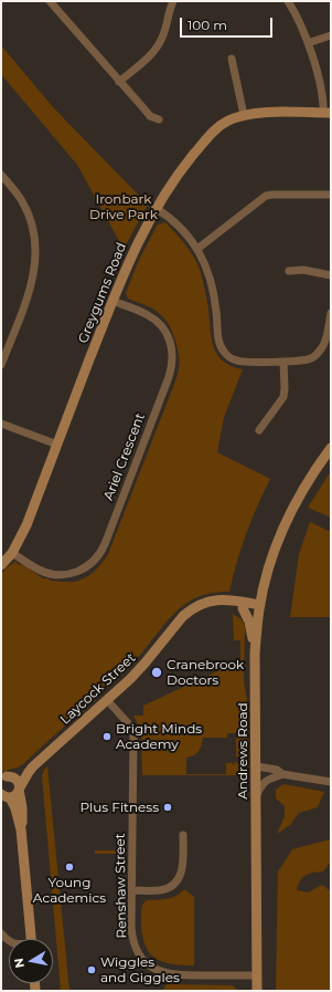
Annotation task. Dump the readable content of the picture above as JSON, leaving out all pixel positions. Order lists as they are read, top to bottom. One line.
{"streets":{"street":["Greygums Road","Ariel Crescent","Laycock Street","Andrews Road","Renshaw Street"]},"crossings":[["Greygums Road","Ariel Crescent"],["Laycock Street","Andrews Road"],["Laycock Street","Renshaw Street"],["Andrews Road","Renshaw Street"]],"parks":["Ironbark Drive Park"],"places":["Cranebrook Doctors","Bright Minds Academy","Plus Fitness","Young Academics","Wiggles and Giggles"],"scale_bar":"100 m","north":"left"}
